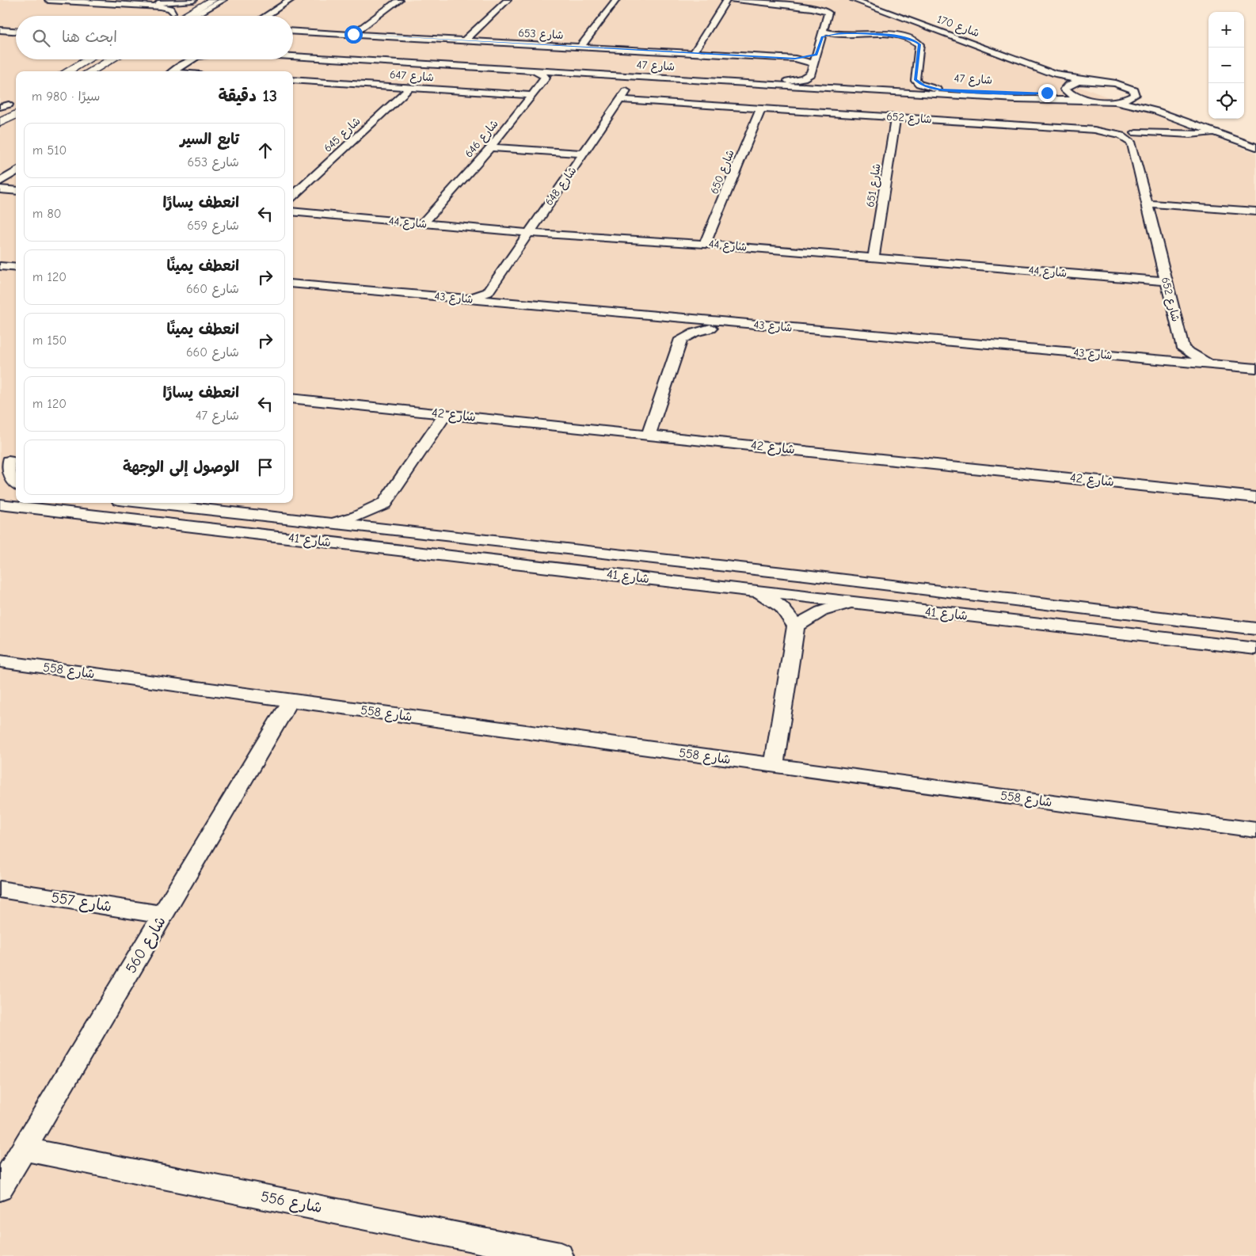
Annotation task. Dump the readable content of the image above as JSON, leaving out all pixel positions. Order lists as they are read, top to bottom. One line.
{"streets":{"street":["شارع 170","شارع 653","شارع 47","شارع 647","شارع 652","شارع 645","شارع 646","شارع 650","شارع 651","شارع 648","شارع 44","شارع 43","شارع 42","شارع 41","شارع 558","شارع 557","شارع 560","شارع 556"]},"crossings":[["شارع 170","شارع 47"],["شارع 47","شارع 646"],["شارع 647","شارع 645"],["شارع 647","شارع 646"],["شارع 652","شارع 650"],["شارع 652","شارع 651"],["شارع 652","شارع 648"],["شارع 652","شارع 44"],["شارع 646","شارع 44"],["شارع 650","شارع 44"],["شارع 651","شارع 44"],["شارع 648","شارع 44"],["شارع 648","شارع 43"],["شارع 558","شارع 560"],["شارع 557","شارع 560"],["شارع 560","شارع 556"]],"page":{"map_buttons":["+","−"],"search":"ابحث هنا","heading":["13 دقيقة","سيرًا · 980 m"],"list":[["تابع السير","شارع 653","510 m"],["انعطف يسارًا","شارع 659","80 m"],["انعطف يمينًا","شارع 660","120 m"],["انعطف يمينًا","شارع 660","150 m"],["انعطف يسارًا","شارع 47","120 m"],"الوصول إلى الوجهة"]}}
